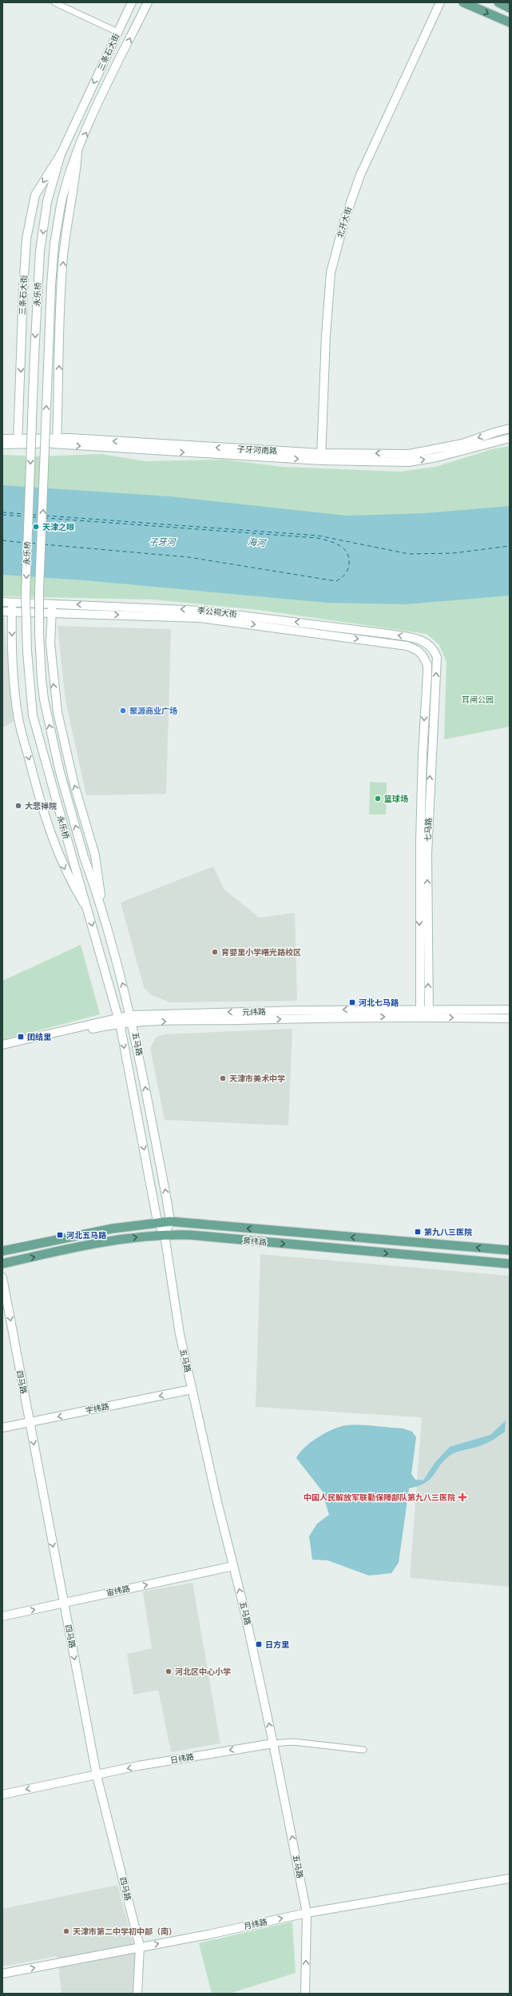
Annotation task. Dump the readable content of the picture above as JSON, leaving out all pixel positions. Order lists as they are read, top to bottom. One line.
{"streets":{"main road":["三条石大街","北开大街","永乐桥","子牙河南路","李公祠大街","七马路","元纬路","五马路","黄纬路","四马路","宇纬路","宙纬路","日纬路","月纬路"]},"crossings":[["三条石大街","永乐桥"],["三条石大街","子牙河南路"],["北开大街","子牙河南路"],["永乐桥","五马路"],["李公祠大街","七马路"],["七马路","元纬路"],["元纬路","五马路"],["五马路","黄纬路"],["五马路","宇纬路"],["五马路","宙纬路"],["五马路","日纬路"],["五马路","月纬路"],["四马路","宇纬路"],["四马路","宙纬路"],["四马路","日纬路"],["四马路","月纬路"]],"one_way":["四马路","宇纬路","宙纬路","日纬路","月纬路"],"water":["子牙河","海河"],"parks":["耳闸公园"],"places":{"other":["天津之眼","聚源商业广场","篮球场","大悲禅院","育婴里小学曙光路校区","天津市美术中学","河北区中心小学","天津市第二中学初中部（南）"],"transit":["河北七马路","团结里","第九八三医院","河北五马路","日方里"],"health":["中国人民解放军联勤保障部队第九八三医院"]}}
